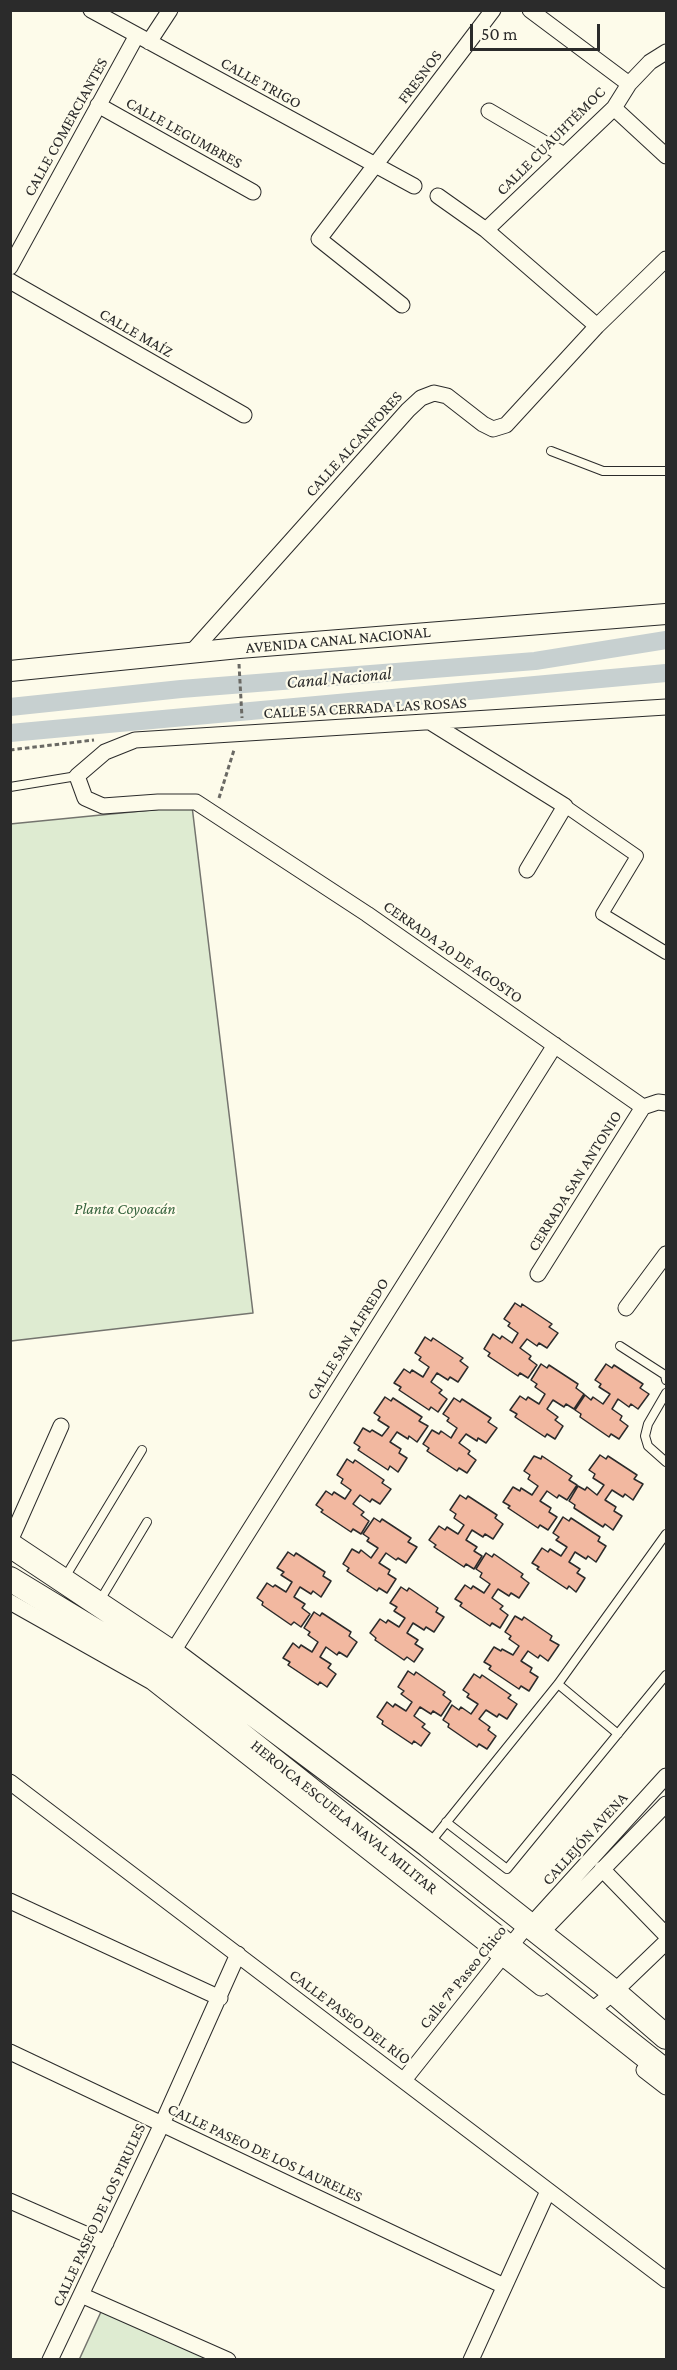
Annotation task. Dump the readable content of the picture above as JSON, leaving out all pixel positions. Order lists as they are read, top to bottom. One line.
{"streets":{"main road":["HEROICA ESCUELA NAVAL MILITAR"],"street":["FRESNOS","CALLE TRIGO","CALLE COMERCIANTES","CALLE LEGUMBRES","CALLE CUAUHTÉMOC","CALLE MAÍZ","CALLE ALCANFORES","AVENIDA CANAL NACIONAL","CALLE 5A CERRADA LAS ROSAS","CERRADA 20 DE AGOSTO","CERRADA SAN ANTONIO","CALLE SAN ALFREDO","CALLEJÓN AVENA","Calle 7ª Paseo Chico","CALLE PASEO DEL RÍO","CALLE PASEO DE LOS LAURELES","CALLE PASEO DE LOS PIRULES"]},"crossings":[["FRESNOS","CALLE TRIGO"],["CALLE TRIGO","CALLE COMERCIANTES"],["CALLE COMERCIANTES","CALLE LEGUMBRES"],["CALLE ALCANFORES","AVENIDA CANAL NACIONAL"],["CALLE 5A CERRADA LAS ROSAS","CERRADA 20 DE AGOSTO"],["CERRADA 20 DE AGOSTO","CERRADA SAN ANTONIO"],["CERRADA 20 DE AGOSTO","CALLE SAN ALFREDO"],["CALLE SAN ALFREDO","HEROICA ESCUELA NAVAL MILITAR"],["HEROICA ESCUELA NAVAL MILITAR","CALLEJÓN AVENA"],["HEROICA ESCUELA NAVAL MILITAR","Calle 7ª Paseo Chico"],["CALLEJÓN AVENA","Calle 7ª Paseo Chico"],["Calle 7ª Paseo Chico","CALLE PASEO DEL RÍO"],["CALLE PASEO DEL RÍO","CALLE PASEO DE LOS PIRULES"],["CALLE PASEO DE LOS LAURELES","CALLE PASEO DE LOS PIRULES"]],"water":["Canal Nacional"],"parks":["Planta Coyoacán"],"scale_bar":"50 m"}
